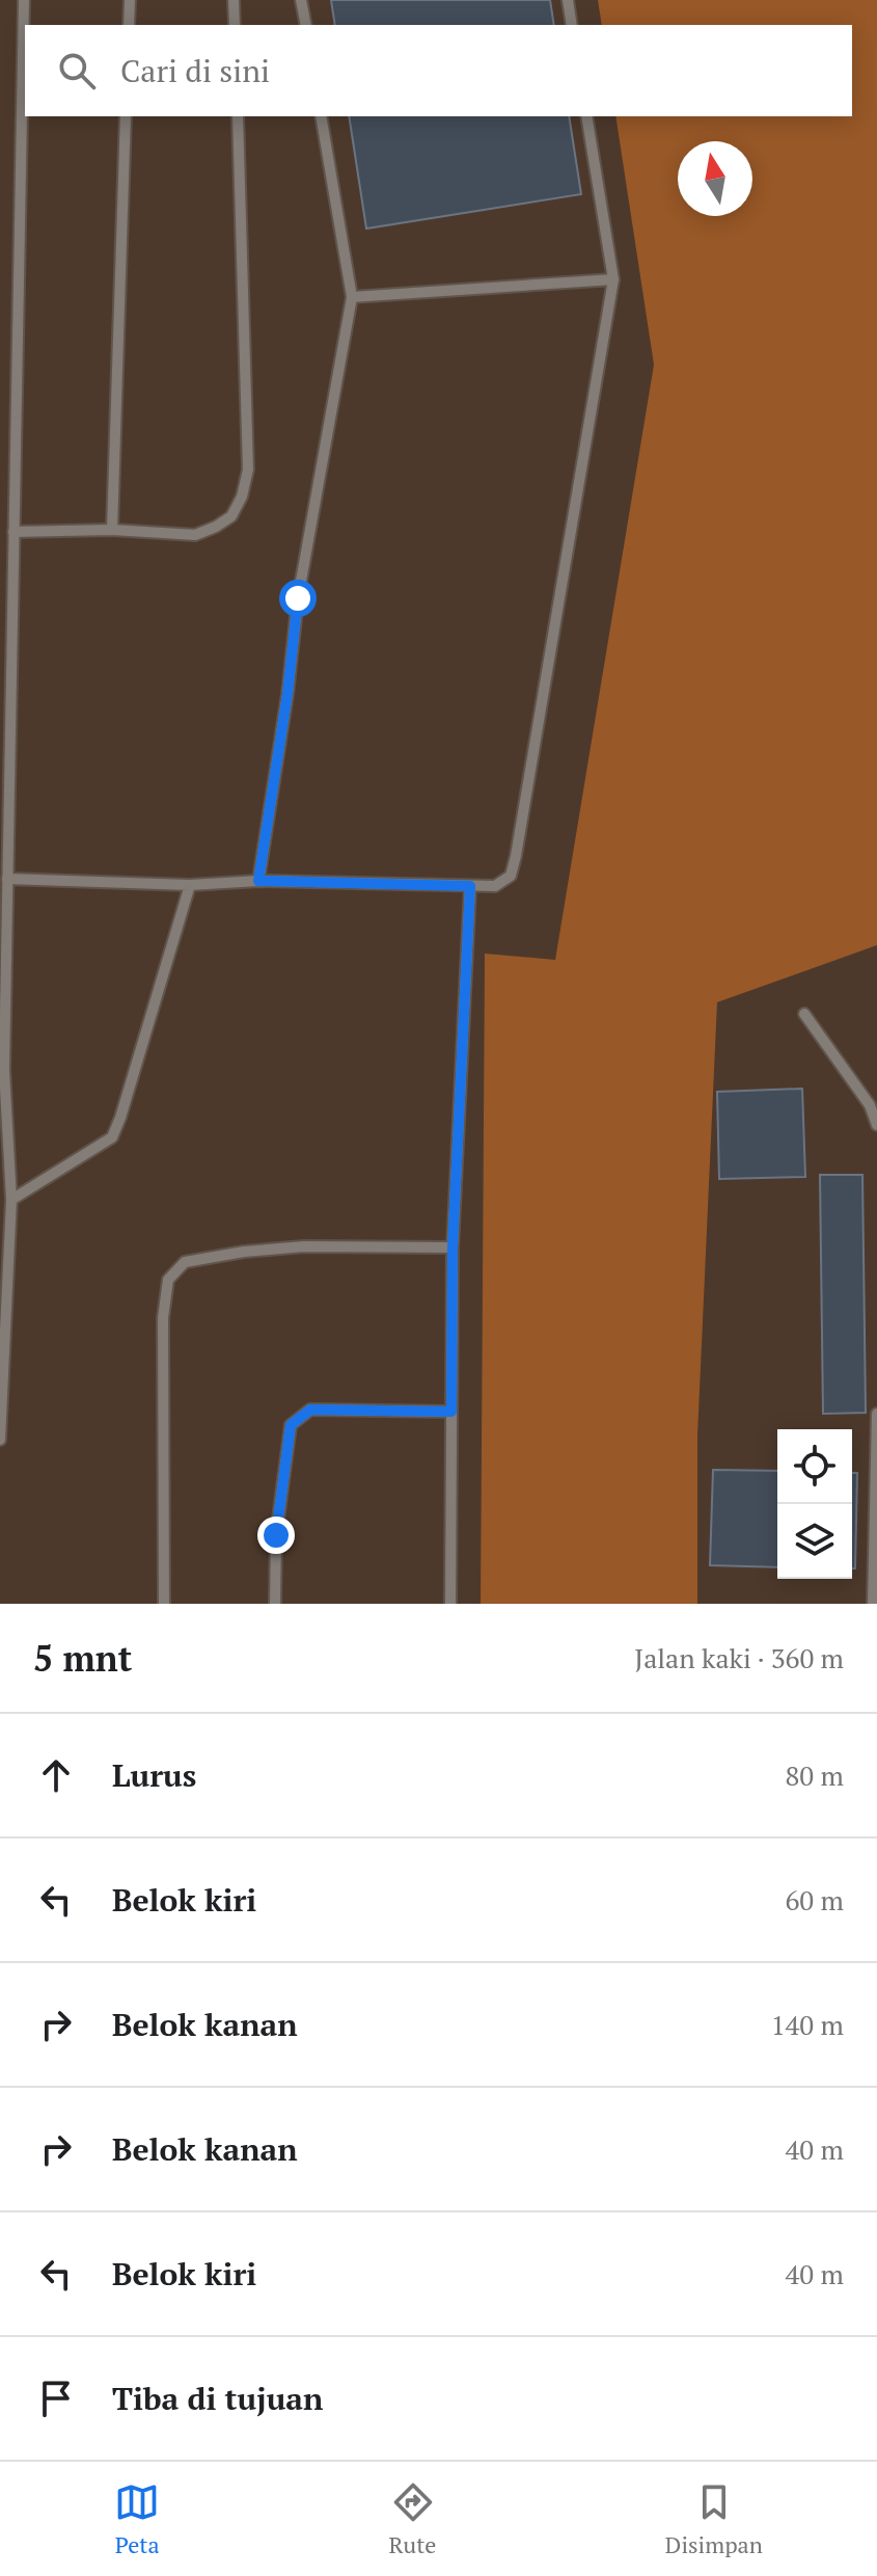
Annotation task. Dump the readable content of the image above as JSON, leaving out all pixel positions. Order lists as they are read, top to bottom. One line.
{"north":"top","page":{"search":"Cari di sini","heading":["5 mnt","Jalan kaki · 360 m"],"list":[["Lurus","80 m"],["Belok kiri","60 m"],["Belok kanan","140 m"],["Belok kanan","40 m"],["Belok kiri","40 m"],"Tiba di tujuan"],"nav":["Peta","Rute","Disimpan"]}}
